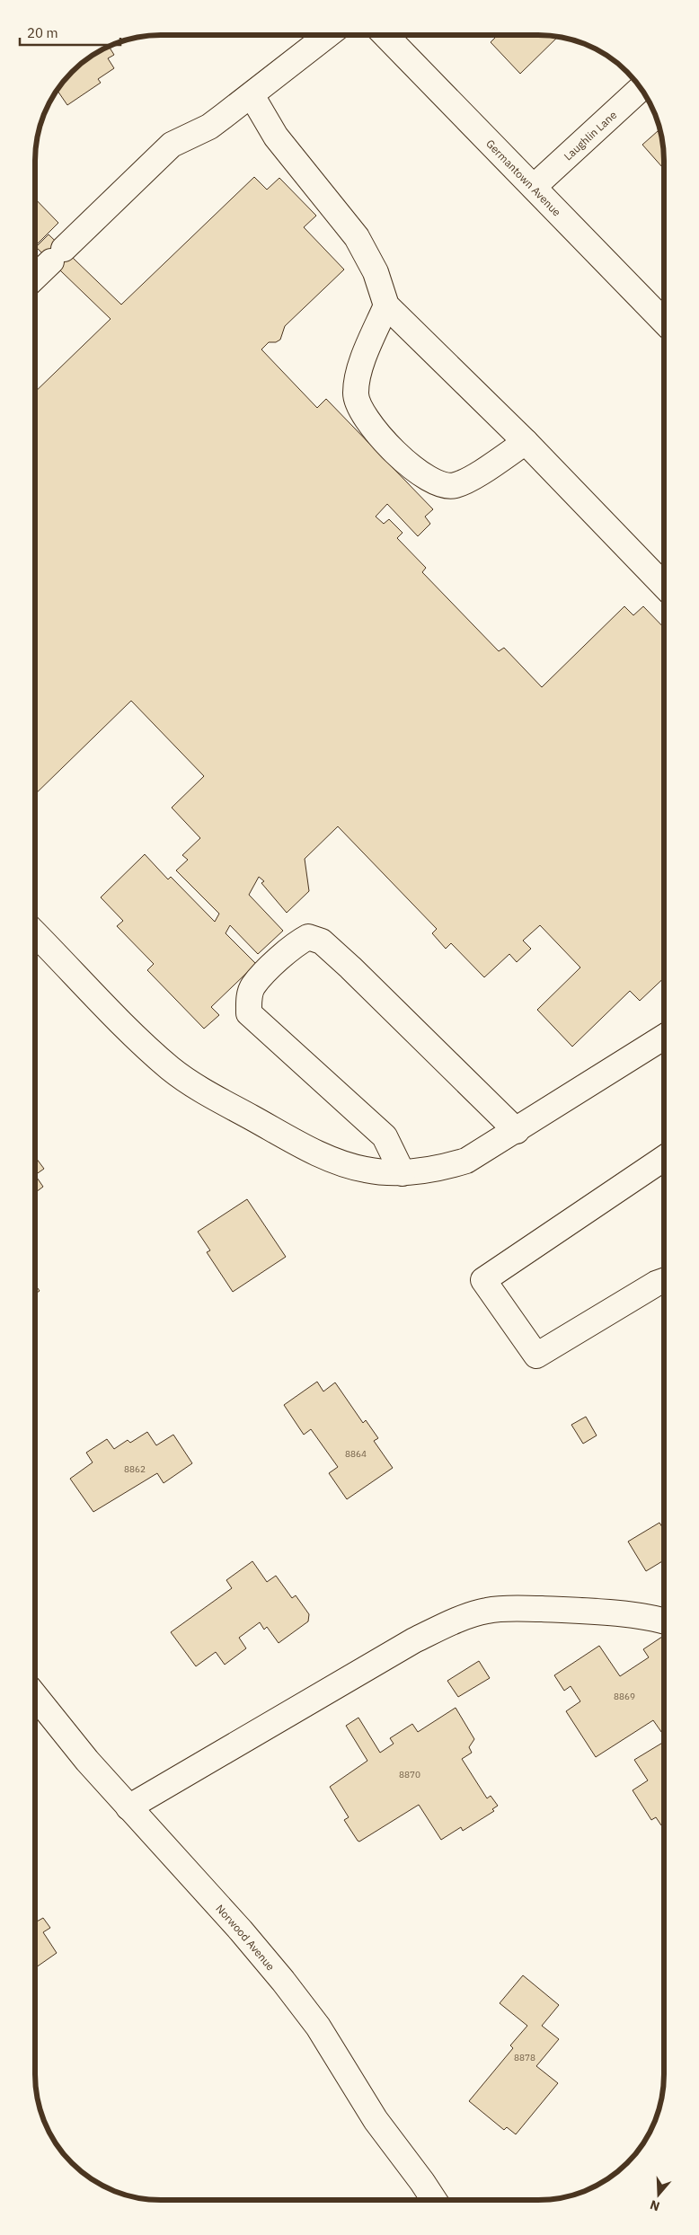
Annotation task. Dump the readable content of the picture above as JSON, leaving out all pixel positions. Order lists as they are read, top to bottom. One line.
{"streets":{"street":["Laughlin Lane","Germantown Avenue","Norwood Avenue"]},"crossings":[["Laughlin Lane","Germantown Avenue"]],"house_numbers":["8864","8862","8869","8870","8878"],"scale_bar":"20 m","north":"bottom"}
